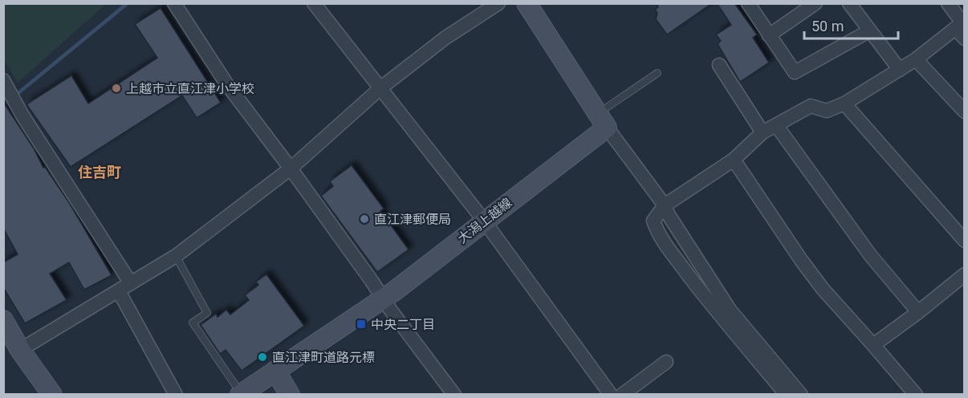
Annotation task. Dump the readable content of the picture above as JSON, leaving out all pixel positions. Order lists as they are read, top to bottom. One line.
{"streets":{"main road":["大潟上越線"]},"districts":["住吉町"],"places":{"other":["上越市立直江津小学校","直江津郵便局","直江津町道路元標"],"transit":["中央二丁目"]},"scale_bar":"50 m"}
